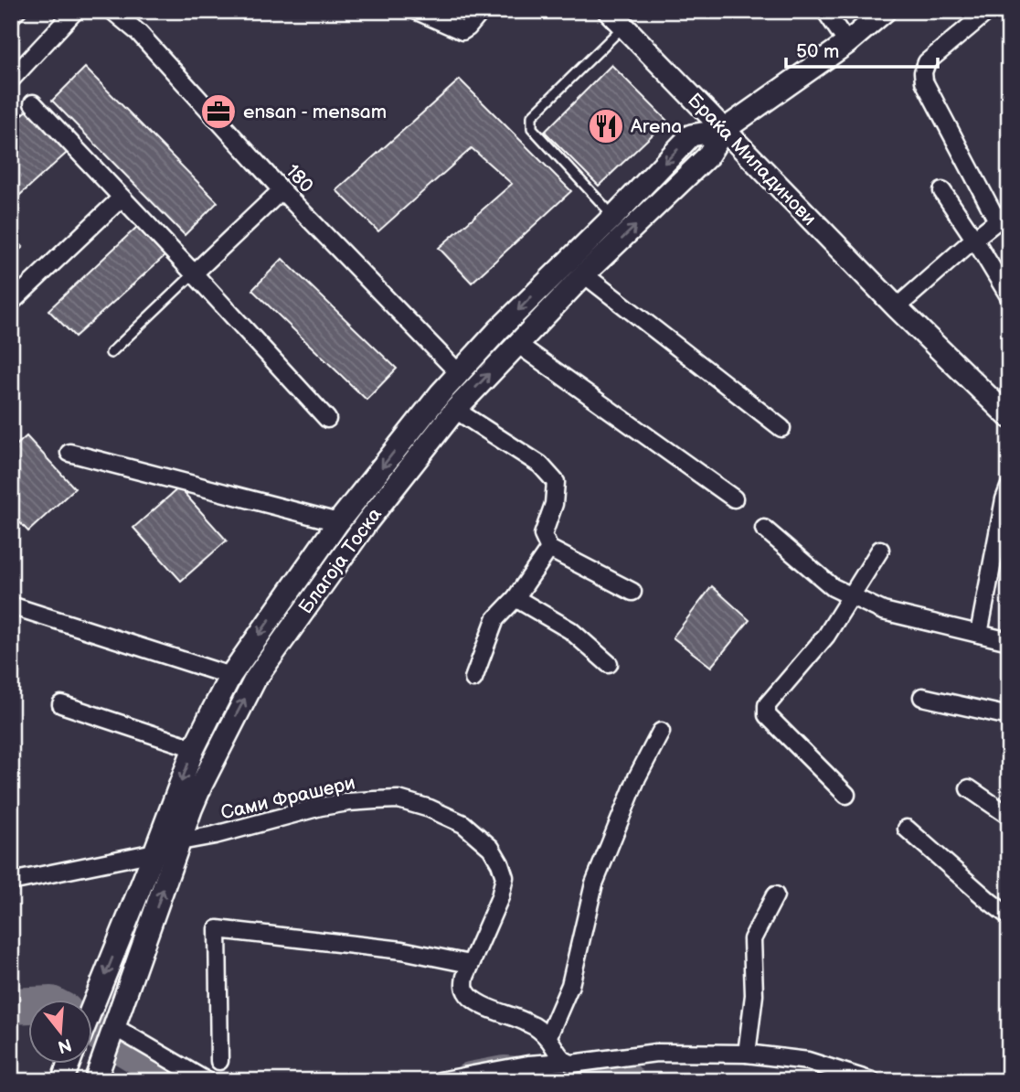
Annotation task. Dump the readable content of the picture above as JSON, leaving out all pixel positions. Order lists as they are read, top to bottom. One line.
{"streets":{"street":["Браќа Миладинови","180","Благоја Тоска","Сами Фрашери"]},"crossings":[["Браќа Миладинови","Благоја Тоска"],["180","Благоја Тоска"],["Благоја Тоска","Сами Фрашери"]],"places":{"office":["ensan - mensam"],"restaurant":["Arena"]},"scale_bar":"50 m","north":"bottom"}
